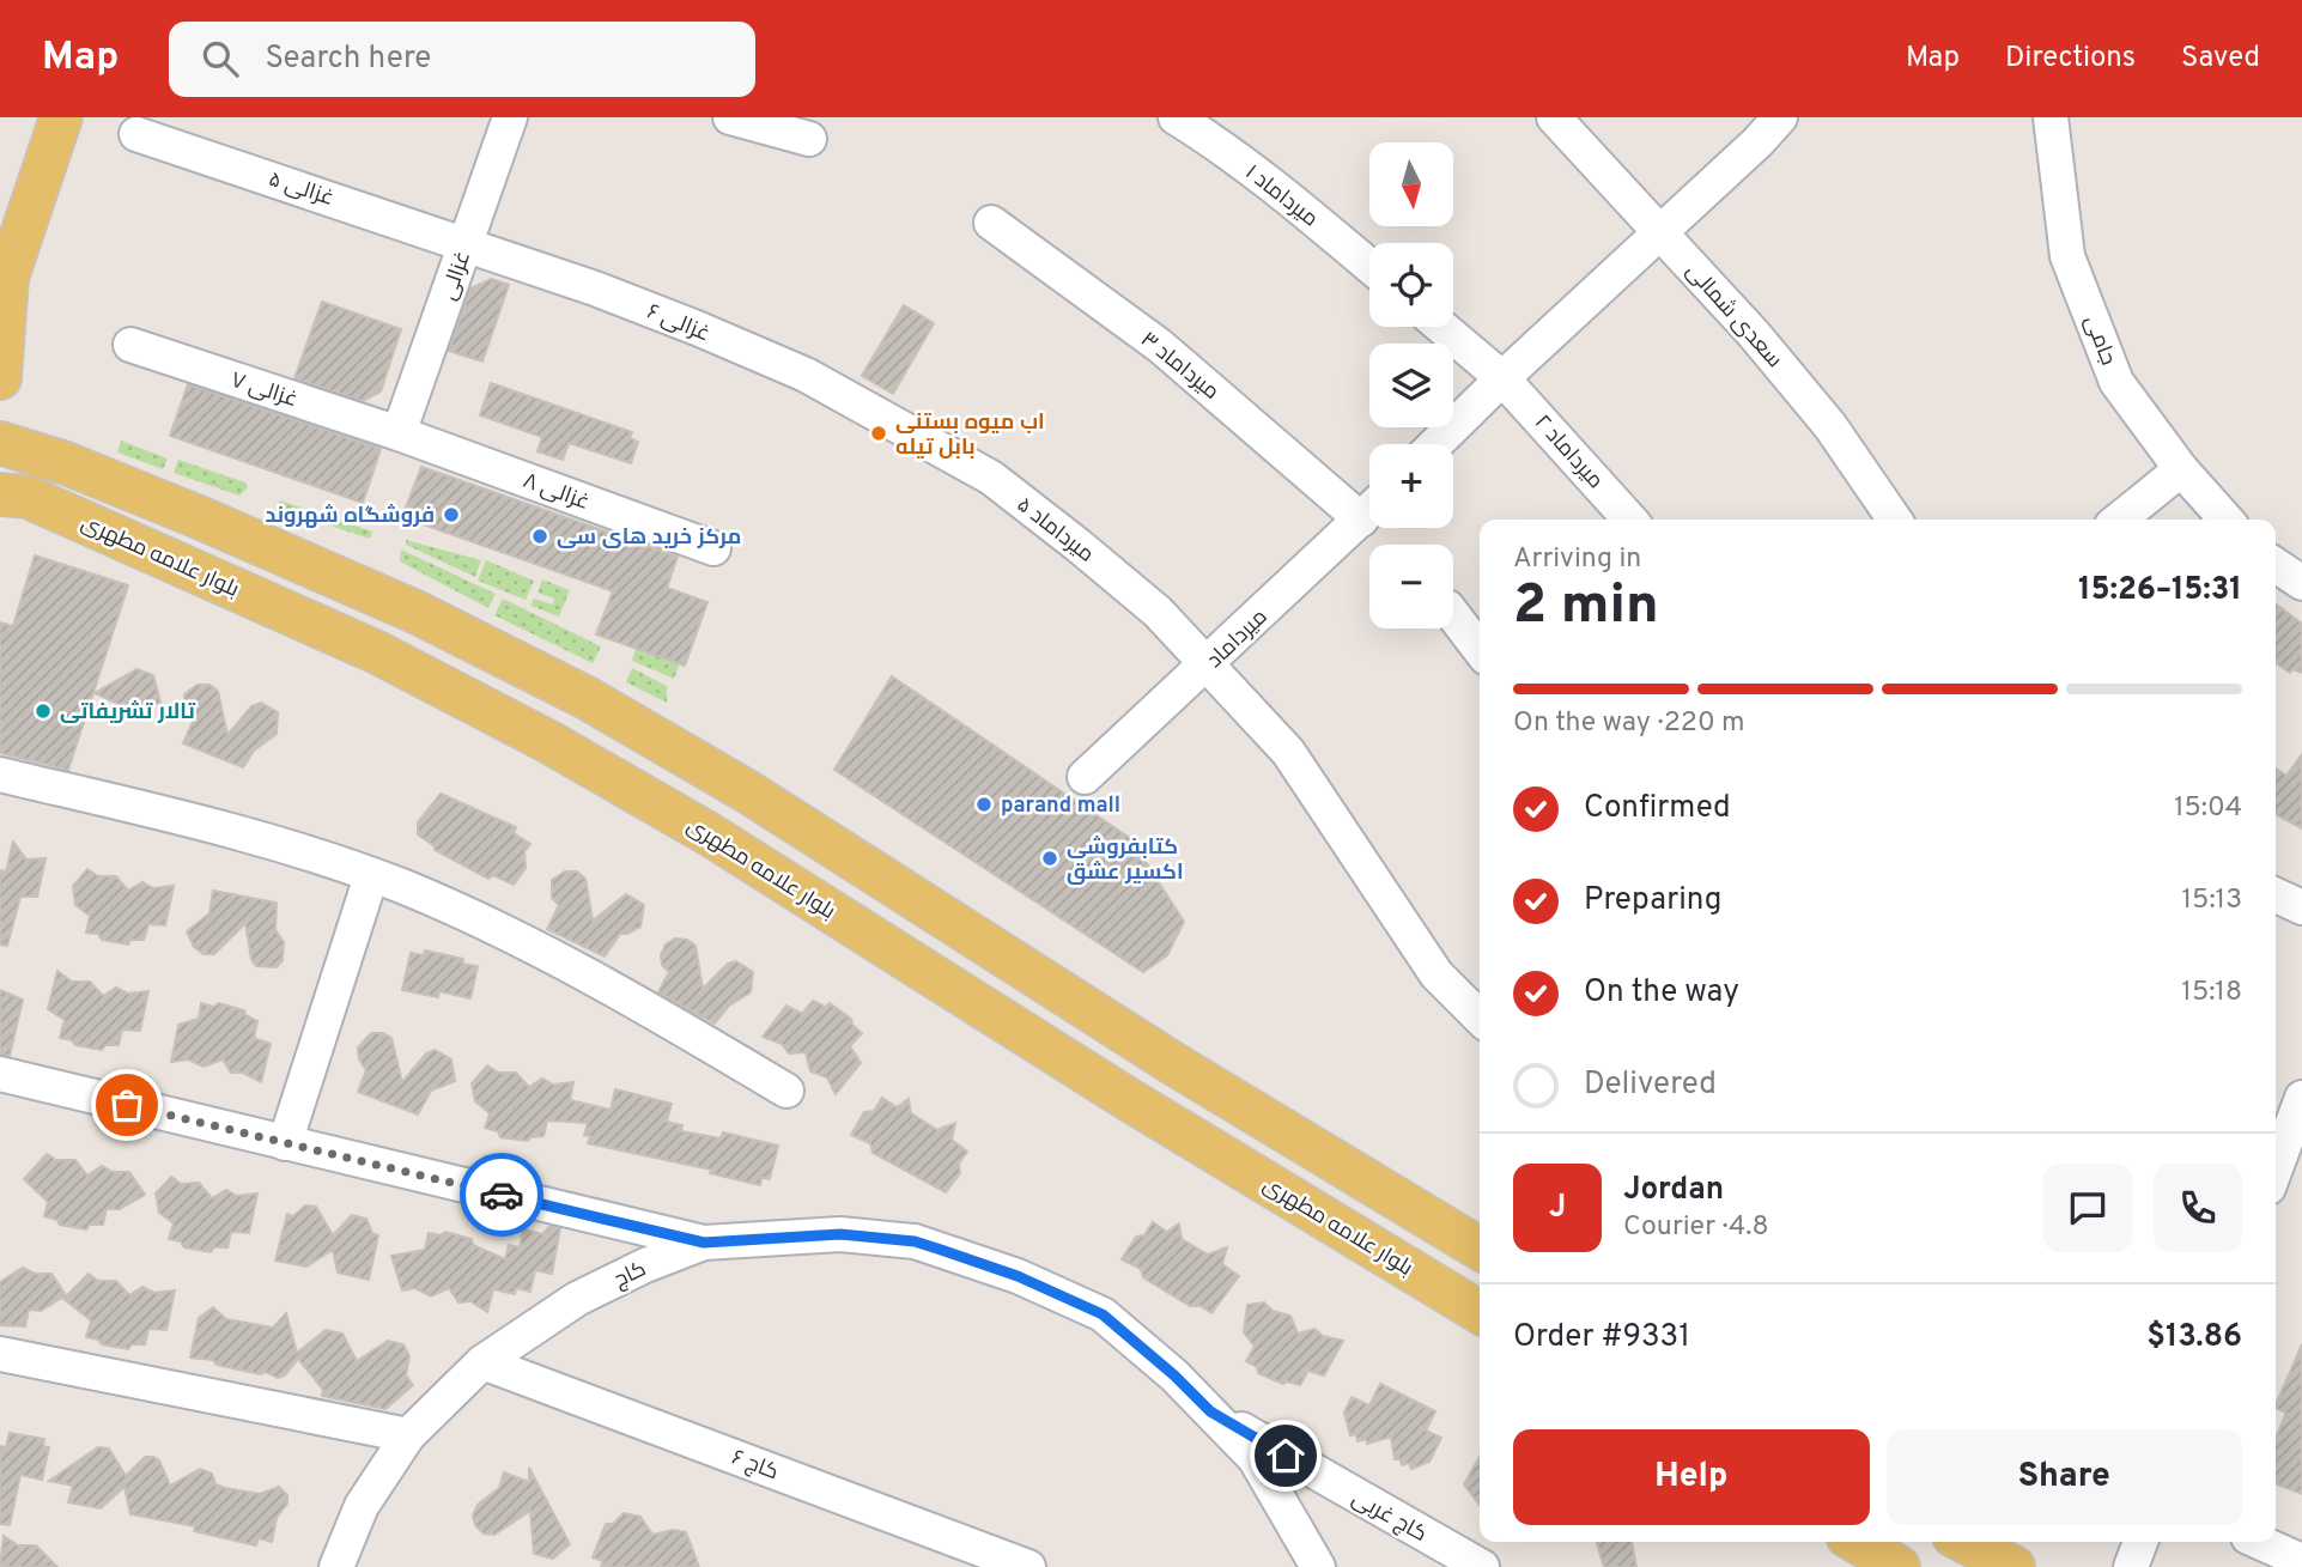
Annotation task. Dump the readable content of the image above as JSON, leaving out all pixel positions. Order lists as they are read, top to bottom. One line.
{"streets":{"main road":["بلوار علامه مطهری"],"street":["غزالی ۵","میرداماد ۱","غزالی","سعدی شمالی","غزالی ۶","جامی","میرداماد ۳","غزالی ۷","میرداماد ۲","غزالی ۸","میرداماد ۵","میرداماد","کاج","کاج ۶","کاج غربی"]},"crossings":[["غزالی ۵","غزالی"],["غزالی ۵","غزالی ۶"],["غزالی","غزالی ۶"],["غزالی","غزالی ۷"],["غزالی","غزالی ۸"],["غزالی ۶","میرداماد ۵"],["میرداماد ۳","میرداماد"],["غزالی ۷","غزالی ۸"],["میرداماد ۵","میرداماد"],["کاج","کاج ۶"],["کاج","کاج غربی"]],"places":["اب میوه بستنی بابل تیله","فروشگاه شهروند","مرکز خرید های سی","تالار تشریفاتی","parand mall","کتابفروشی اکسیر عشق"],"north":"bottom","page":{"header":"Map","search":"Search here","nav":["Map","Directions","Saved"],"map_buttons":["+","−"],"heading":["2 min","Arriving in","15:26–15:31"],"panel":["Jordan","Courier · 4.8","Order #9331","$13.86"],"bar":"On the way · 220 m","list":[["Confirmed","15:04"],["Preparing","15:13"],["On the way","15:18"],"Delivered"],"round":"J","buttons":["Help","Share"]}}
